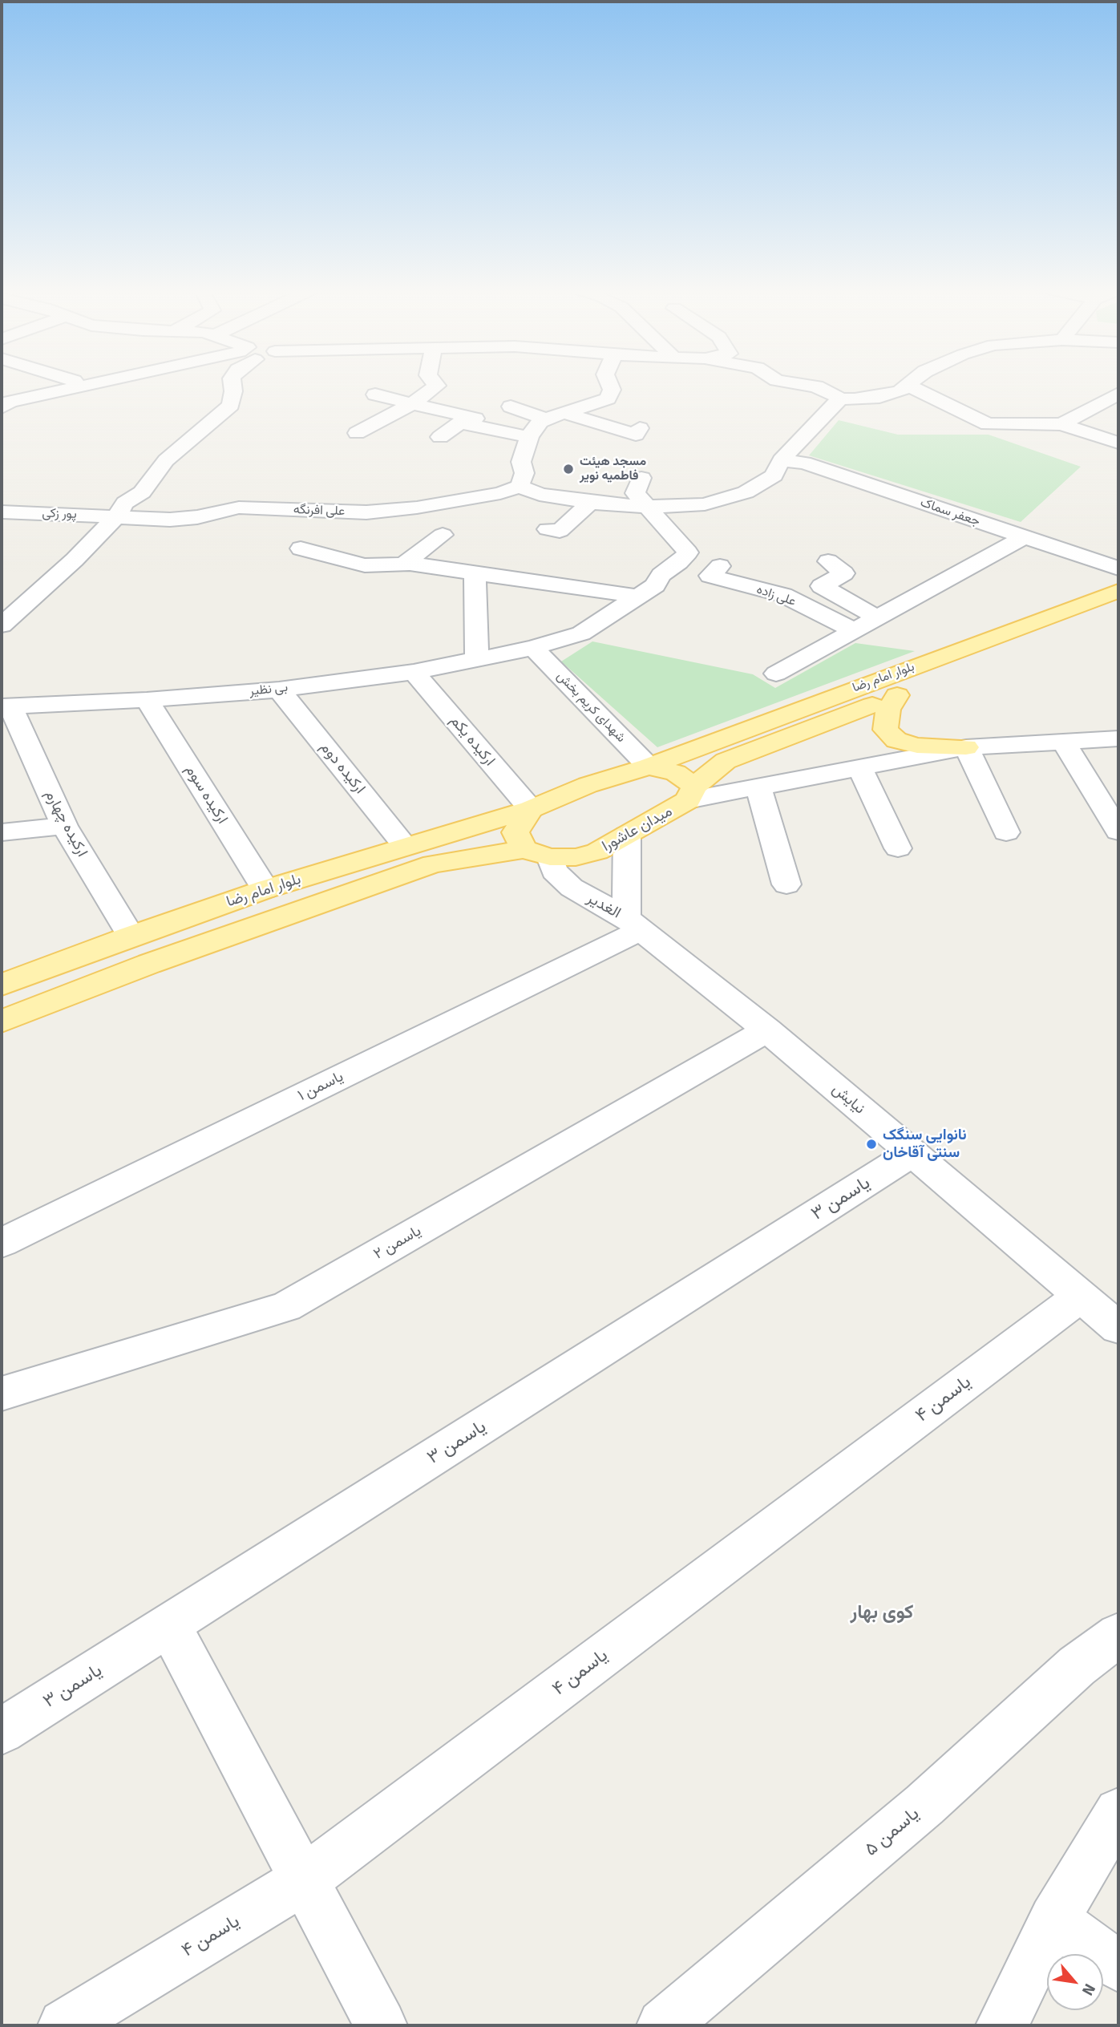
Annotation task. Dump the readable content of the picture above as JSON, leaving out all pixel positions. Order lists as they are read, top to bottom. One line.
{"streets":{"main road":["بلوار امام رضا","میدان عاشورا"],"street":["علی افرنگه","جعفر سماک","پور زکی","علی زاده","بی نظیر","شهدای کریم بخش","ارکیده یکم","ارکیده دوم","ارکیده سوم","ارکیده چهارم","الغدیر","یاسمن ۱","نیایش","یاسمن ۳","یاسمن ۲","یاسمن ۴","یاسمن ۵"]},"crossings":[["علی افرنگه","پور زکی"],["بلوار امام رضا","شهدای کریم بخش"],["بلوار امام رضا","ارکیده یکم"],["بلوار امام رضا","ارکیده دوم"],["بلوار امام رضا","ارکیده سوم"],["بلوار امام رضا","ارکیده چهارم"],["بلوار امام رضا","میدان عاشورا"],["بلوار امام رضا","الغدیر"],["بی نظیر","شهدای کریم بخش"],["بی نظیر","ارکیده یکم"],["بی نظیر","ارکیده دوم"],["بی نظیر","ارکیده سوم"],["بی نظیر","ارکیده چهارم"],["میدان عاشورا","الغدیر"],["الغدیر","یاسمن ۱"],["الغدیر","نیایش"],["یاسمن ۱","نیایش"],["نیایش","یاسمن ۳"],["نیایش","یاسمن ۲"],["نیایش","یاسمن ۴"]],"districts":["کوی بهار"],"places":["مسجد هیئت فاطمیه نویر","نانوایی سنگک سنتی آقاخان"],"north":"bottom right"}
